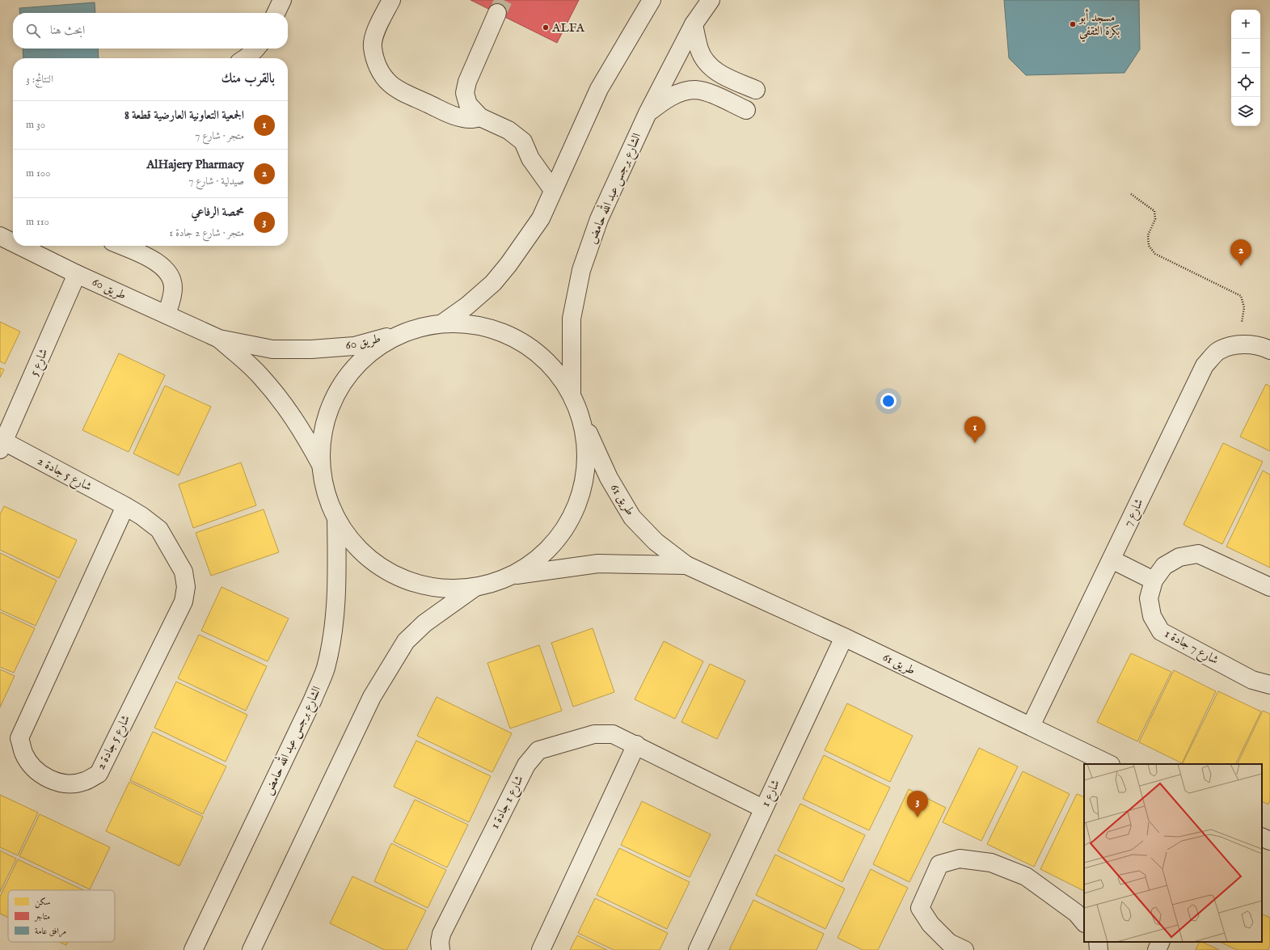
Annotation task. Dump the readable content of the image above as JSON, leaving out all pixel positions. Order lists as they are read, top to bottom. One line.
{"streets":{"street":["الشارع برجس عبد الله حامض","طريق 60","شارع 5","شارع 5 جادة 2","طريق 61","شارع 7","شارع 7 جادة 1","شارع 1","شارع 1 جادة 1"]},"crossings":[["طريق 60","شارع 5"],["شارع 5","شارع 5 جادة 2"],["طريق 61","شارع 7"],["طريق 61","شارع 1"],["شارع 1","شارع 1 جادة 1"]],"places":["مسجد أبو بكرة الثقفي","ALFA"],"legend":["سكن","متاجر","مرافق عامة"],"page":{"map_buttons":["+","−"],"search":"ابحث هنا","heading":["بالقرب منك","النتائج: 3"],"list":[{"mark":"1","name":"الجمعية التعاونية العارضية قطعة 8","note":"متجر · شارع 7","value":"30 m"},{"mark":"2","name":"AlHajery Pharmacy","note":"صيدلية · شارع 7","value":"100 m"},{"mark":"3","name":"محمصة الرفاعي","note":"متجر · شارع 2 جادة 1","value":"110 m"}],"pins":["2","1","3"]}}
